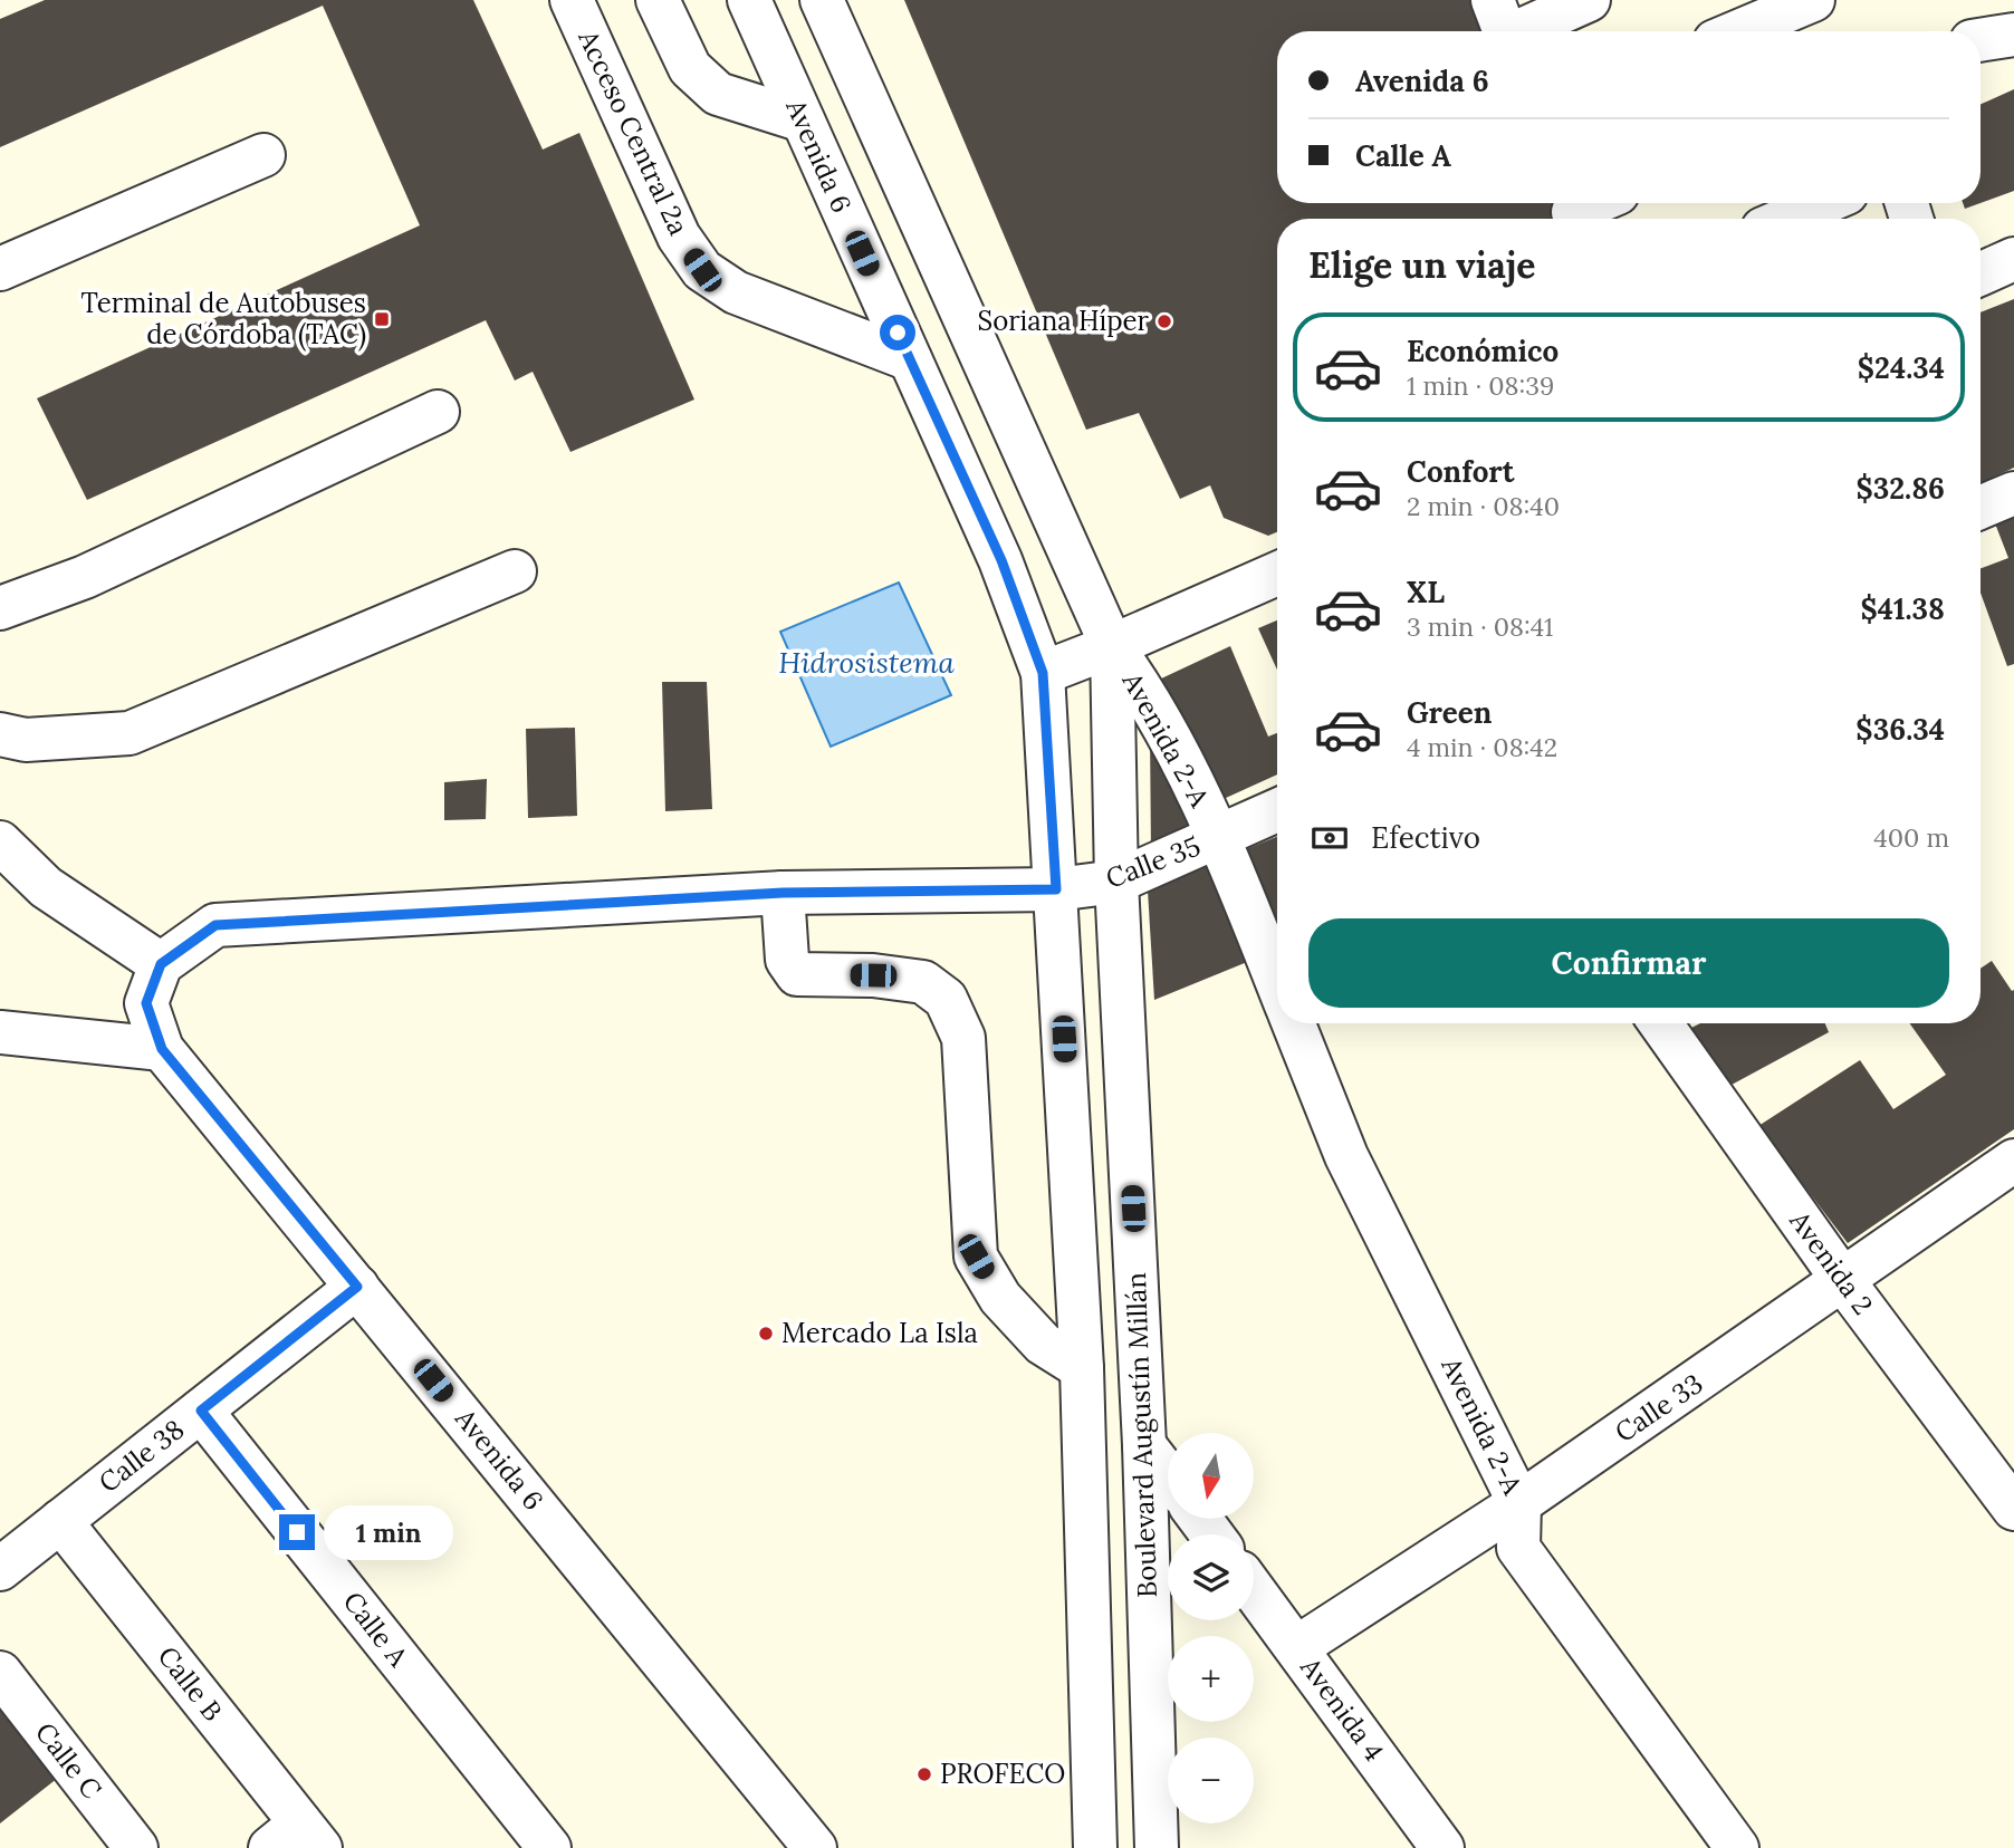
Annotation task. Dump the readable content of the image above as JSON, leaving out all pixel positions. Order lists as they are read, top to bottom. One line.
{"streets":{"street":["Acceso Central 2a","Avenida 6","Avenida 2-A","Calle 35","Avenida 2","Calle 33","Boulevard Augustín Millán","Calle 38","Calle A","Calle B","Avenida 4","Calle C"]},"crossings":[["Acceso Central 2a","Avenida 6"],["Avenida 6","Calle 35"],["Avenida 6","Calle 38"],["Avenida 2-A","Calle 35"],["Avenida 2-A","Calle 33"],["Avenida 2-A","Boulevard Augustín Millán"],["Calle 35","Boulevard Augustín Millán"],["Avenida 2","Calle 33"],["Calle 33","Avenida 4"],["Calle 38","Calle A"],["Calle 38","Calle B"]],"water":["Hidrosistema"],"places":{"transit":["Terminal de Autobuses de Córdoba (TAC)"],"other":["Soriana Híper","Mercado La Isla","PROFECO"]},"north":"bottom","page":{"banner":["Avenida 6","Calle A"],"heading":"Elige un viaje","list":[{"name":"Económico","note":"1 min · 08:39","value":"$24.34"},{"name":"Confort","note":"2 min · 08:40","value":"$32.86"},{"name":"XL","note":"3 min · 08:41","value":"$41.38"},{"name":"Green","note":"4 min · 08:42","value":"$36.34"}],"pay":["Efectivo","400 m"],"buttons":"Confirmar","map_buttons":["+","−"],"bubble":"1 min"}}
